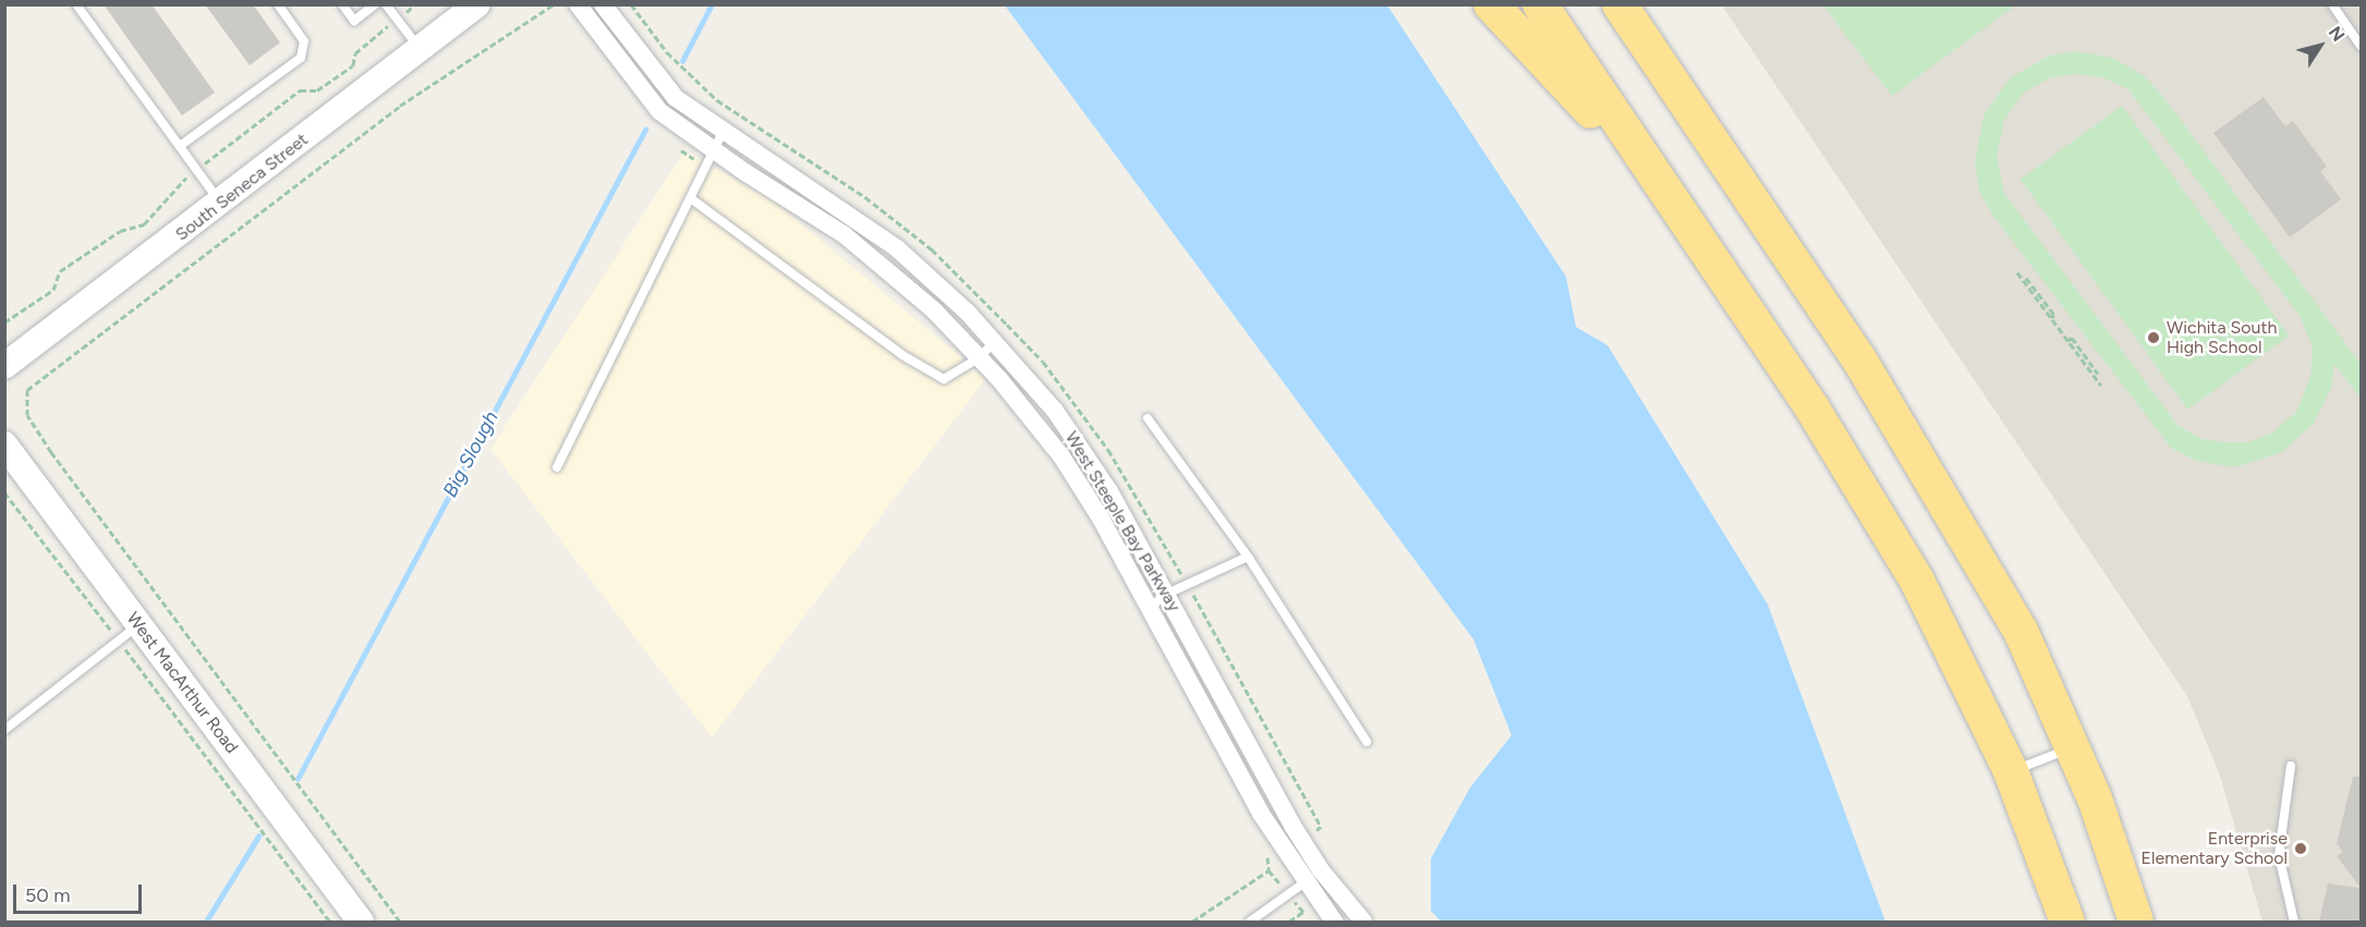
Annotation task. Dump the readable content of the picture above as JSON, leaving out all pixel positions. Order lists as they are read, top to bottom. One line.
{"streets":{"street":["South Seneca Street","West Steeple Bay Parkway","West MacArthur Road"]},"water":["Big Slough"],"places":["Wichita South High School","Enterprise Elementary School"],"scale_bar":"50 m","north":"top right"}
